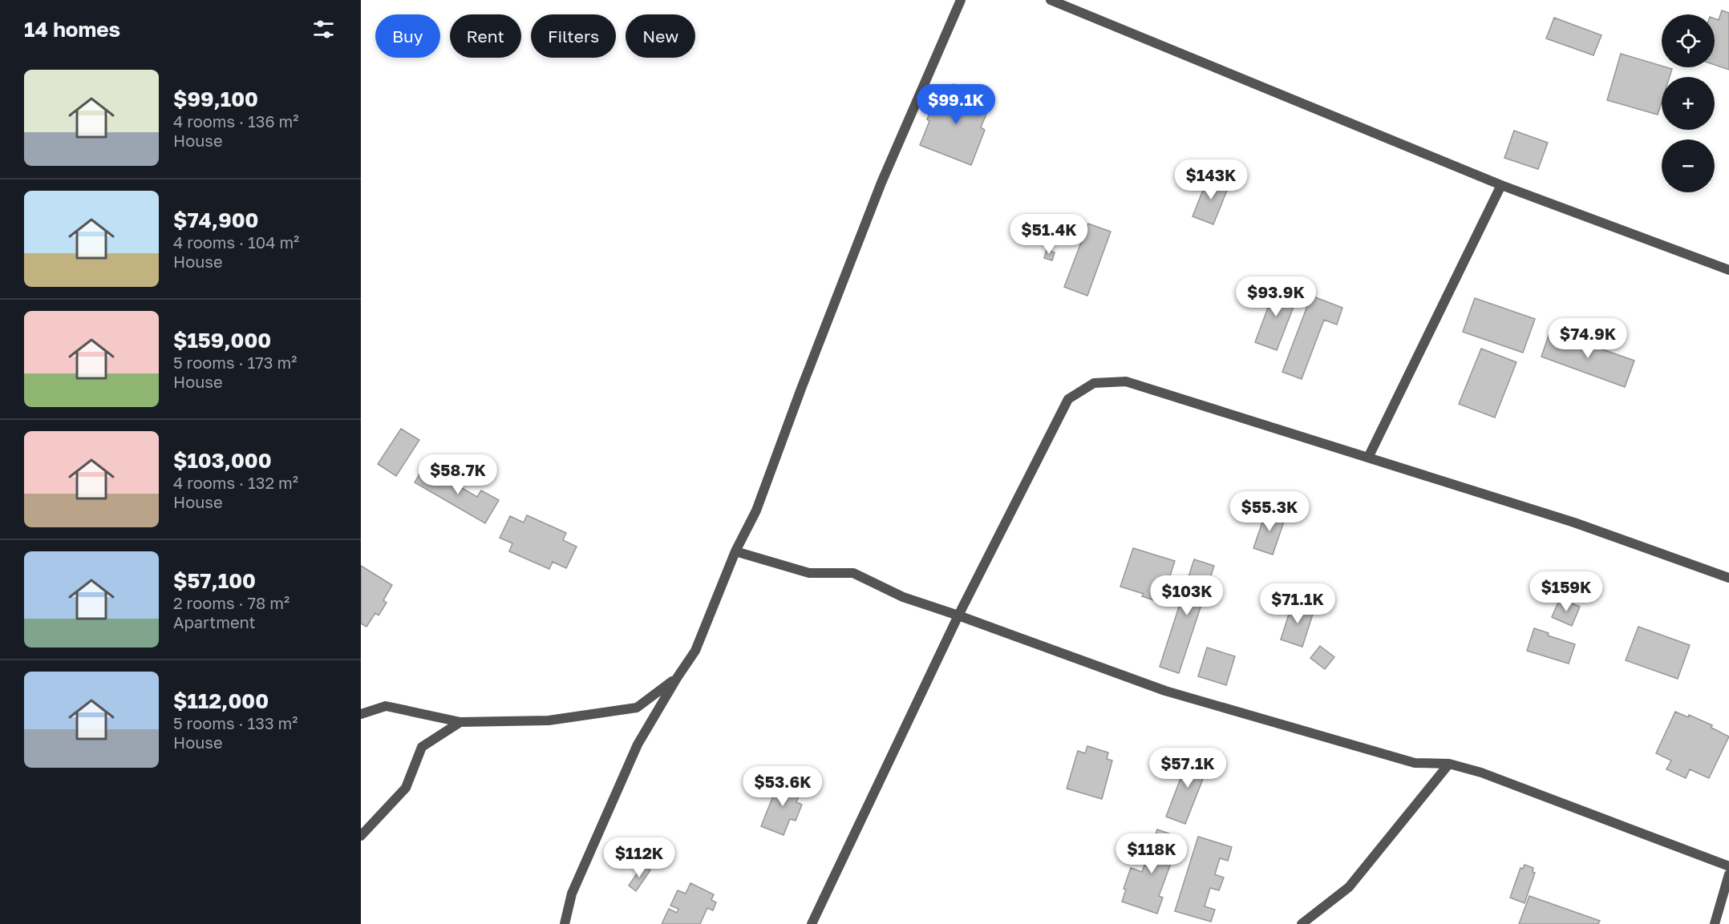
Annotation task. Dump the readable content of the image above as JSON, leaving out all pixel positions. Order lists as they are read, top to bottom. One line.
{"page":{"heading":"14 homes","map_buttons":["+","−"],"chip":["Buy","Rent","Filters","New"],"list":[{"name":"$99,100","note":"4 rooms · 136 m² · House"},{"name":"$74,900","note":"4 rooms · 104 m² · House"},{"name":"$159,000","note":"5 rooms · 173 m² · House"},{"name":"$103,000","note":"4 rooms · 132 m² · House"},{"name":"$57,100","note":"2 rooms · 78 m² · Apartment"},{"name":"$112,000","note":"5 rooms · 133 m² · House"}],"price":["$99.1K","$143K","$51.4K","$93.9K","$74.9K","$58.7K","$55.3K","$159K","$103K","$71.1K","$57.1K","$53.6K","$118K","$112K"]}}
